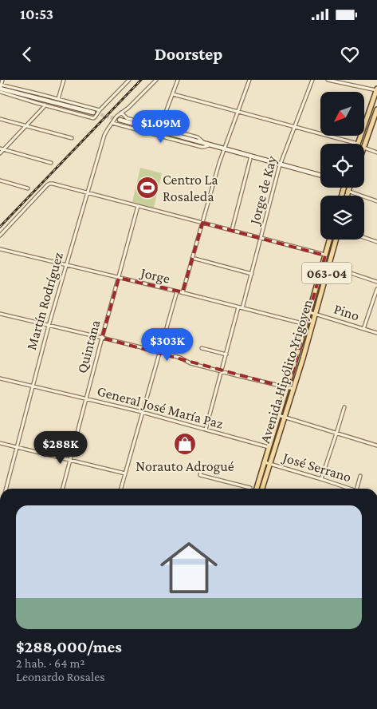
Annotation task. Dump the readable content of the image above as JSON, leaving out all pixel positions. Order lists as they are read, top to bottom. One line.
{"streets":{"main road":["063-04","Avenida Hipólito Yrigoyen"],"street":["Jorge de Kay","Jorge","Martín Rodríguez","Pino","Quintana","General José María Paz","José Serrano"]},"crossings":[["Jorge de Kay","Jorge"],["Jorge","Martín Rodríguez"],["Jorge","Quintana"],["Jorge","Avenida Hipólito Yrigoyen"],["Martín Rodríguez","General José María Paz"],["Pino","Avenida Hipólito Yrigoyen"],["Quintana","General José María Paz"],["Avenida Hipólito Yrigoyen","General José María Paz"],["Avenida Hipólito Yrigoyen","José Serrano"]],"places":{"sports":["Centro La Rosaleda"],"shop":["Norauto Adrogué"]},"north":"bottom left","page":{"status":"10:53","header":"Doorstep","price":["$1.09M","$303K","$288K"],"list":[{"name":"$288,000/mes","note":"2 hab. · 64 m² · Leonardo Rosales"}]}}
